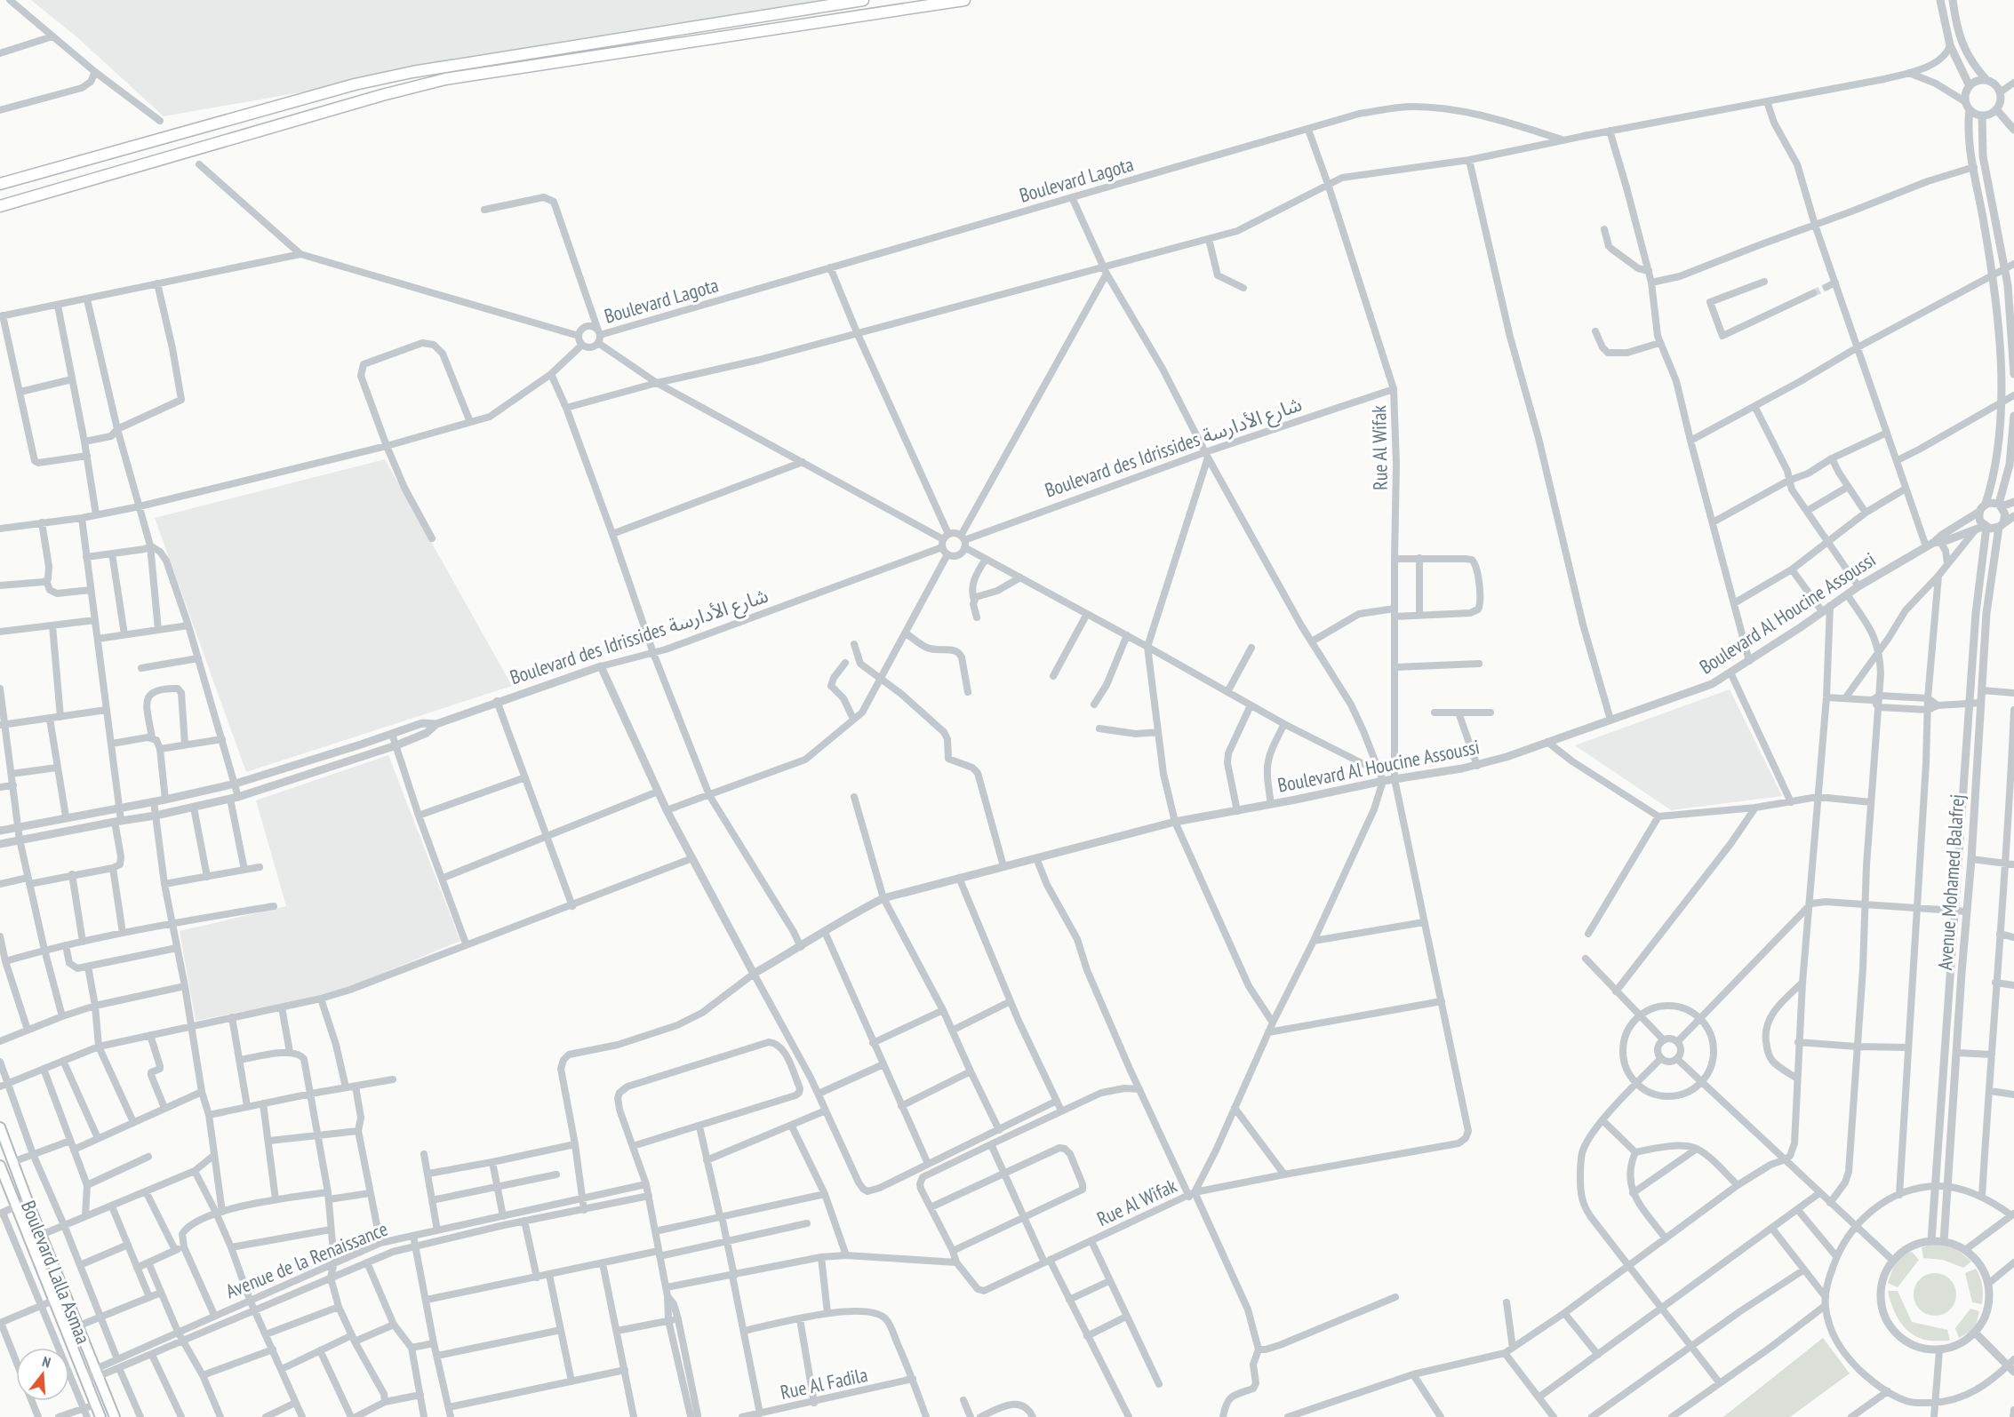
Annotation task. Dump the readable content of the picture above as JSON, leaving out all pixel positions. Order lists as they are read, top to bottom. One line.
{"streets":{"main road":["Boulevard Lalla Asmaa"],"street":["Boulevard Lagota","Boulevard des Idrissides شارع الأدارسة","Rue Al Wifak","Boulevard Al Houcine Assoussi","Avenue Mohamed Balafrej","Avenue de la Renaissance","Rue Al Fadila"]},"crossings":[["Boulevard Lagota","Rue Al Wifak"],["Boulevard des Idrissides شارع الأدارسة","Rue Al Wifak"],["Rue Al Wifak","Boulevard Al Houcine Assoussi"],["Boulevard Al Houcine Assoussi","Avenue Mohamed Balafrej"],["Avenue de la Renaissance","Boulevard Lalla Asmaa"]],"north":"top"}
